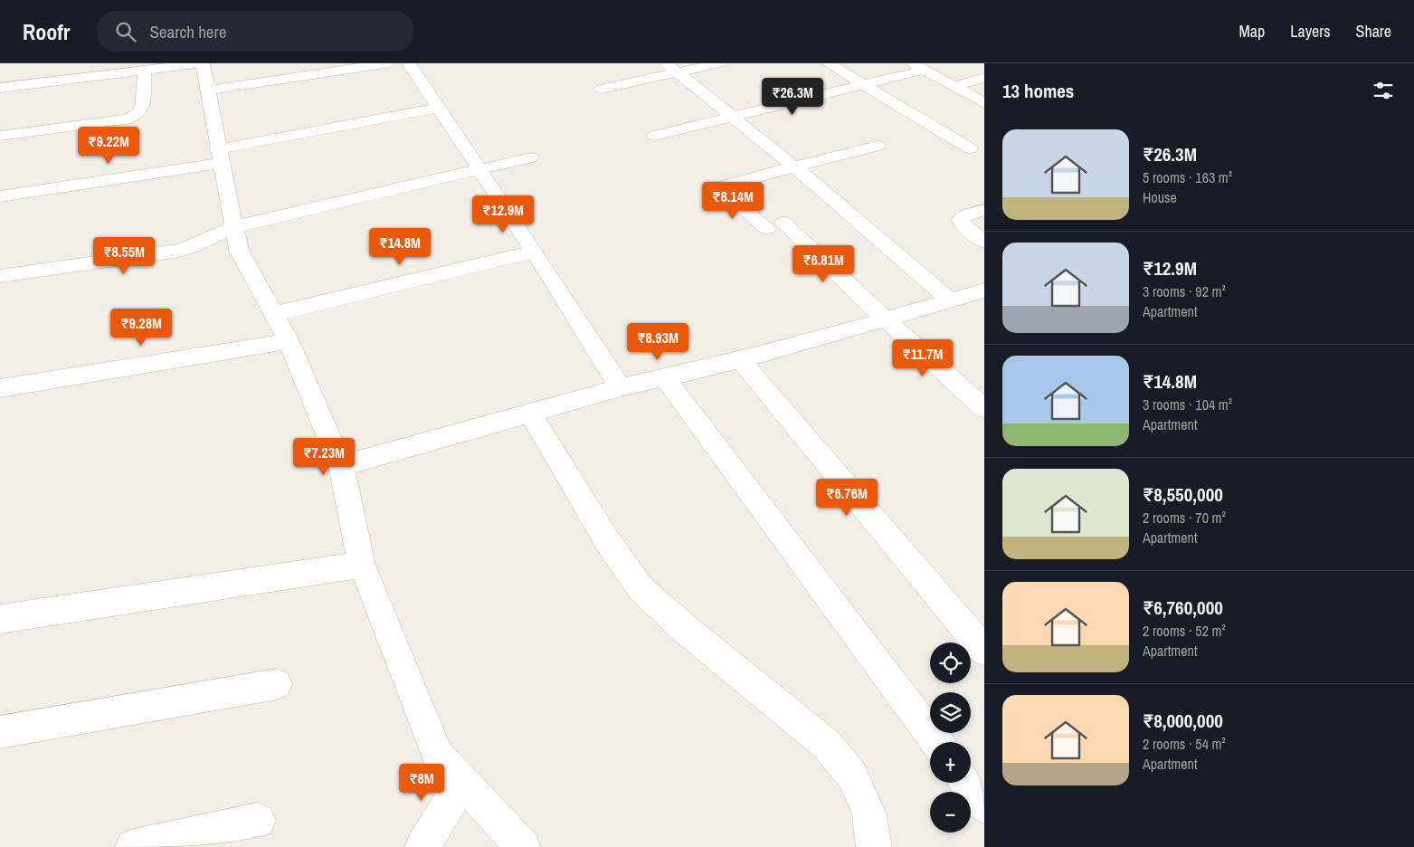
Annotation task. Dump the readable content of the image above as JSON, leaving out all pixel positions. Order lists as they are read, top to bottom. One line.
{"page":{"header":"Roofr","search":"Search here","nav":["Map","Layers","Share"],"heading":"13 homes","price":["₹26.3M","₹9.22M","₹8.14M","₹12.9M","₹14.8M","₹8.55M","₹6.81M","₹9.28M","₹8.93M","₹11.7M","₹7.23M","₹6.76M","₹8M"],"list":[{"name":"₹26.3M","note":"5 rooms · 163 m² · House"},{"name":"₹12.9M","note":"3 rooms · 92 m² · Apartment"},{"name":"₹14.8M","note":"3 rooms · 104 m² · Apartment"},{"name":"₹8,550,000","note":"2 rooms · 70 m² · Apartment"},{"name":"₹6,760,000","note":"2 rooms · 52 m² · Apartment"},{"name":"₹8,000,000","note":"2 rooms · 54 m² · Apartment"}],"map_buttons":["+","−"]}}
